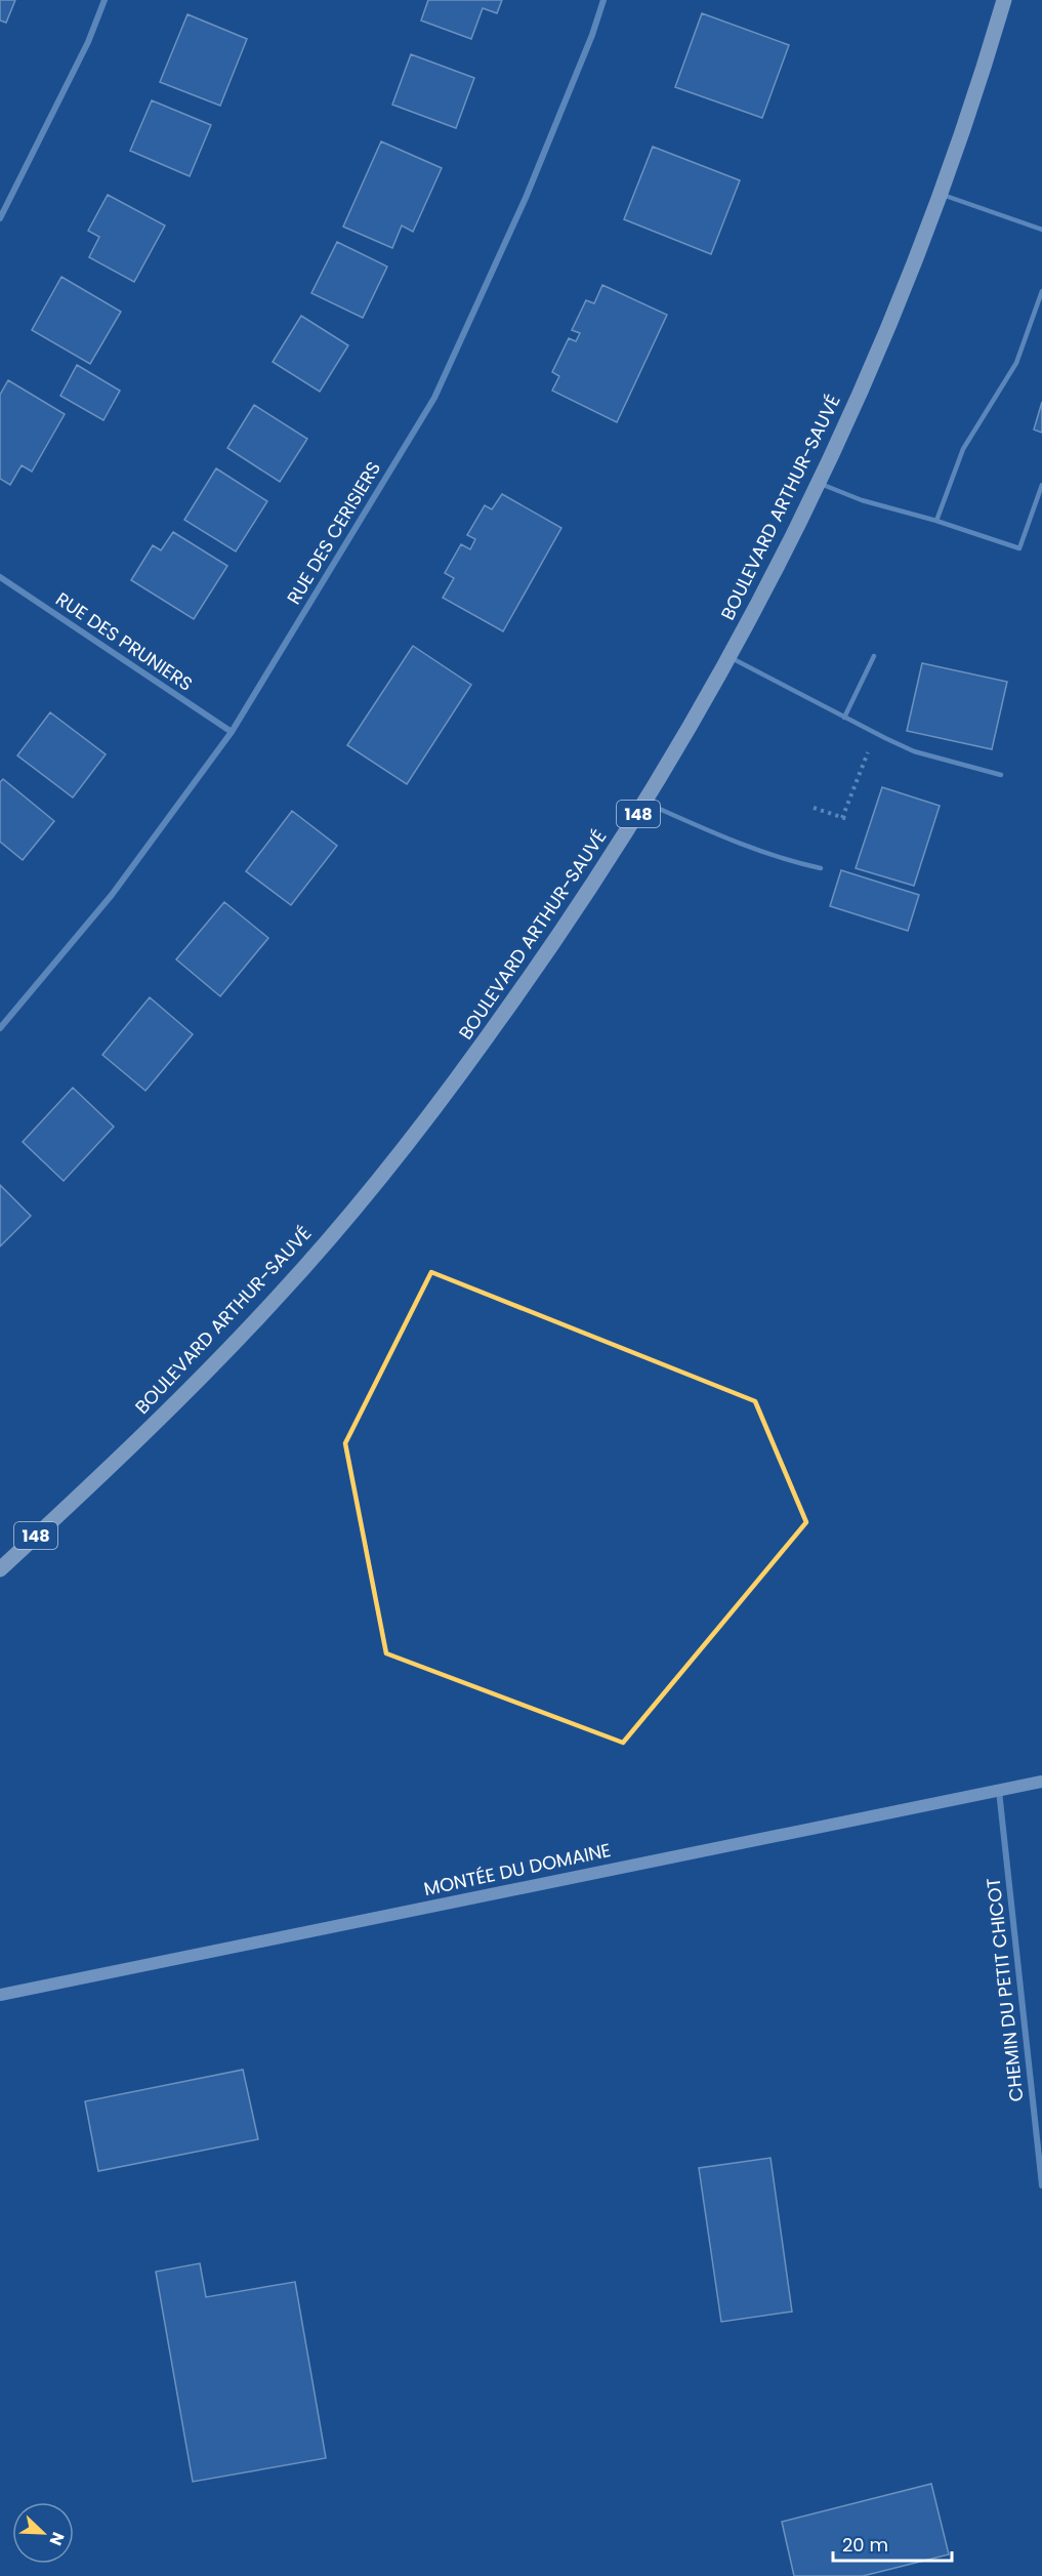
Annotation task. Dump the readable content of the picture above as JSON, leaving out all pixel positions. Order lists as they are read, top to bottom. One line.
{"streets":{"main road":["BOULEVARD ARTHUR-SAUVÉ","148"],"street":["RUE DES CERISIERS","RUE DES PRUNIERS","MONTÉE DU DOMAINE","CHEMIN DU PETIT CHICOT"]},"crossings":[["RUE DES CERISIERS","RUE DES PRUNIERS"],["MONTÉE DU DOMAINE","CHEMIN DU PETIT CHICOT"]],"scale_bar":"20 m","north":"bottom right"}
